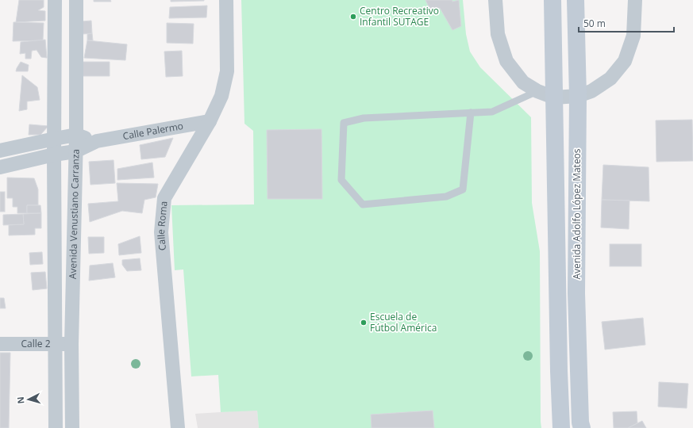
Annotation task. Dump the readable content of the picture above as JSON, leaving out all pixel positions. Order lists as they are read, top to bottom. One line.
{"streets":{"main road":["Avenida Adolfo López Mateos"],"street":["Calle Palermo","Avenida Venustiano Carranza","Calle Roma","Calle 2"]},"crossings":[["Calle Palermo","Avenida Venustiano Carranza"],["Calle Palermo","Calle Roma"],["Avenida Venustiano Carranza","Calle 2"]],"places":["Centro Recreativo Infantil SUTAGE","Escuela de Fútbol América"],"scale_bar":"50 m","north":"left"}
